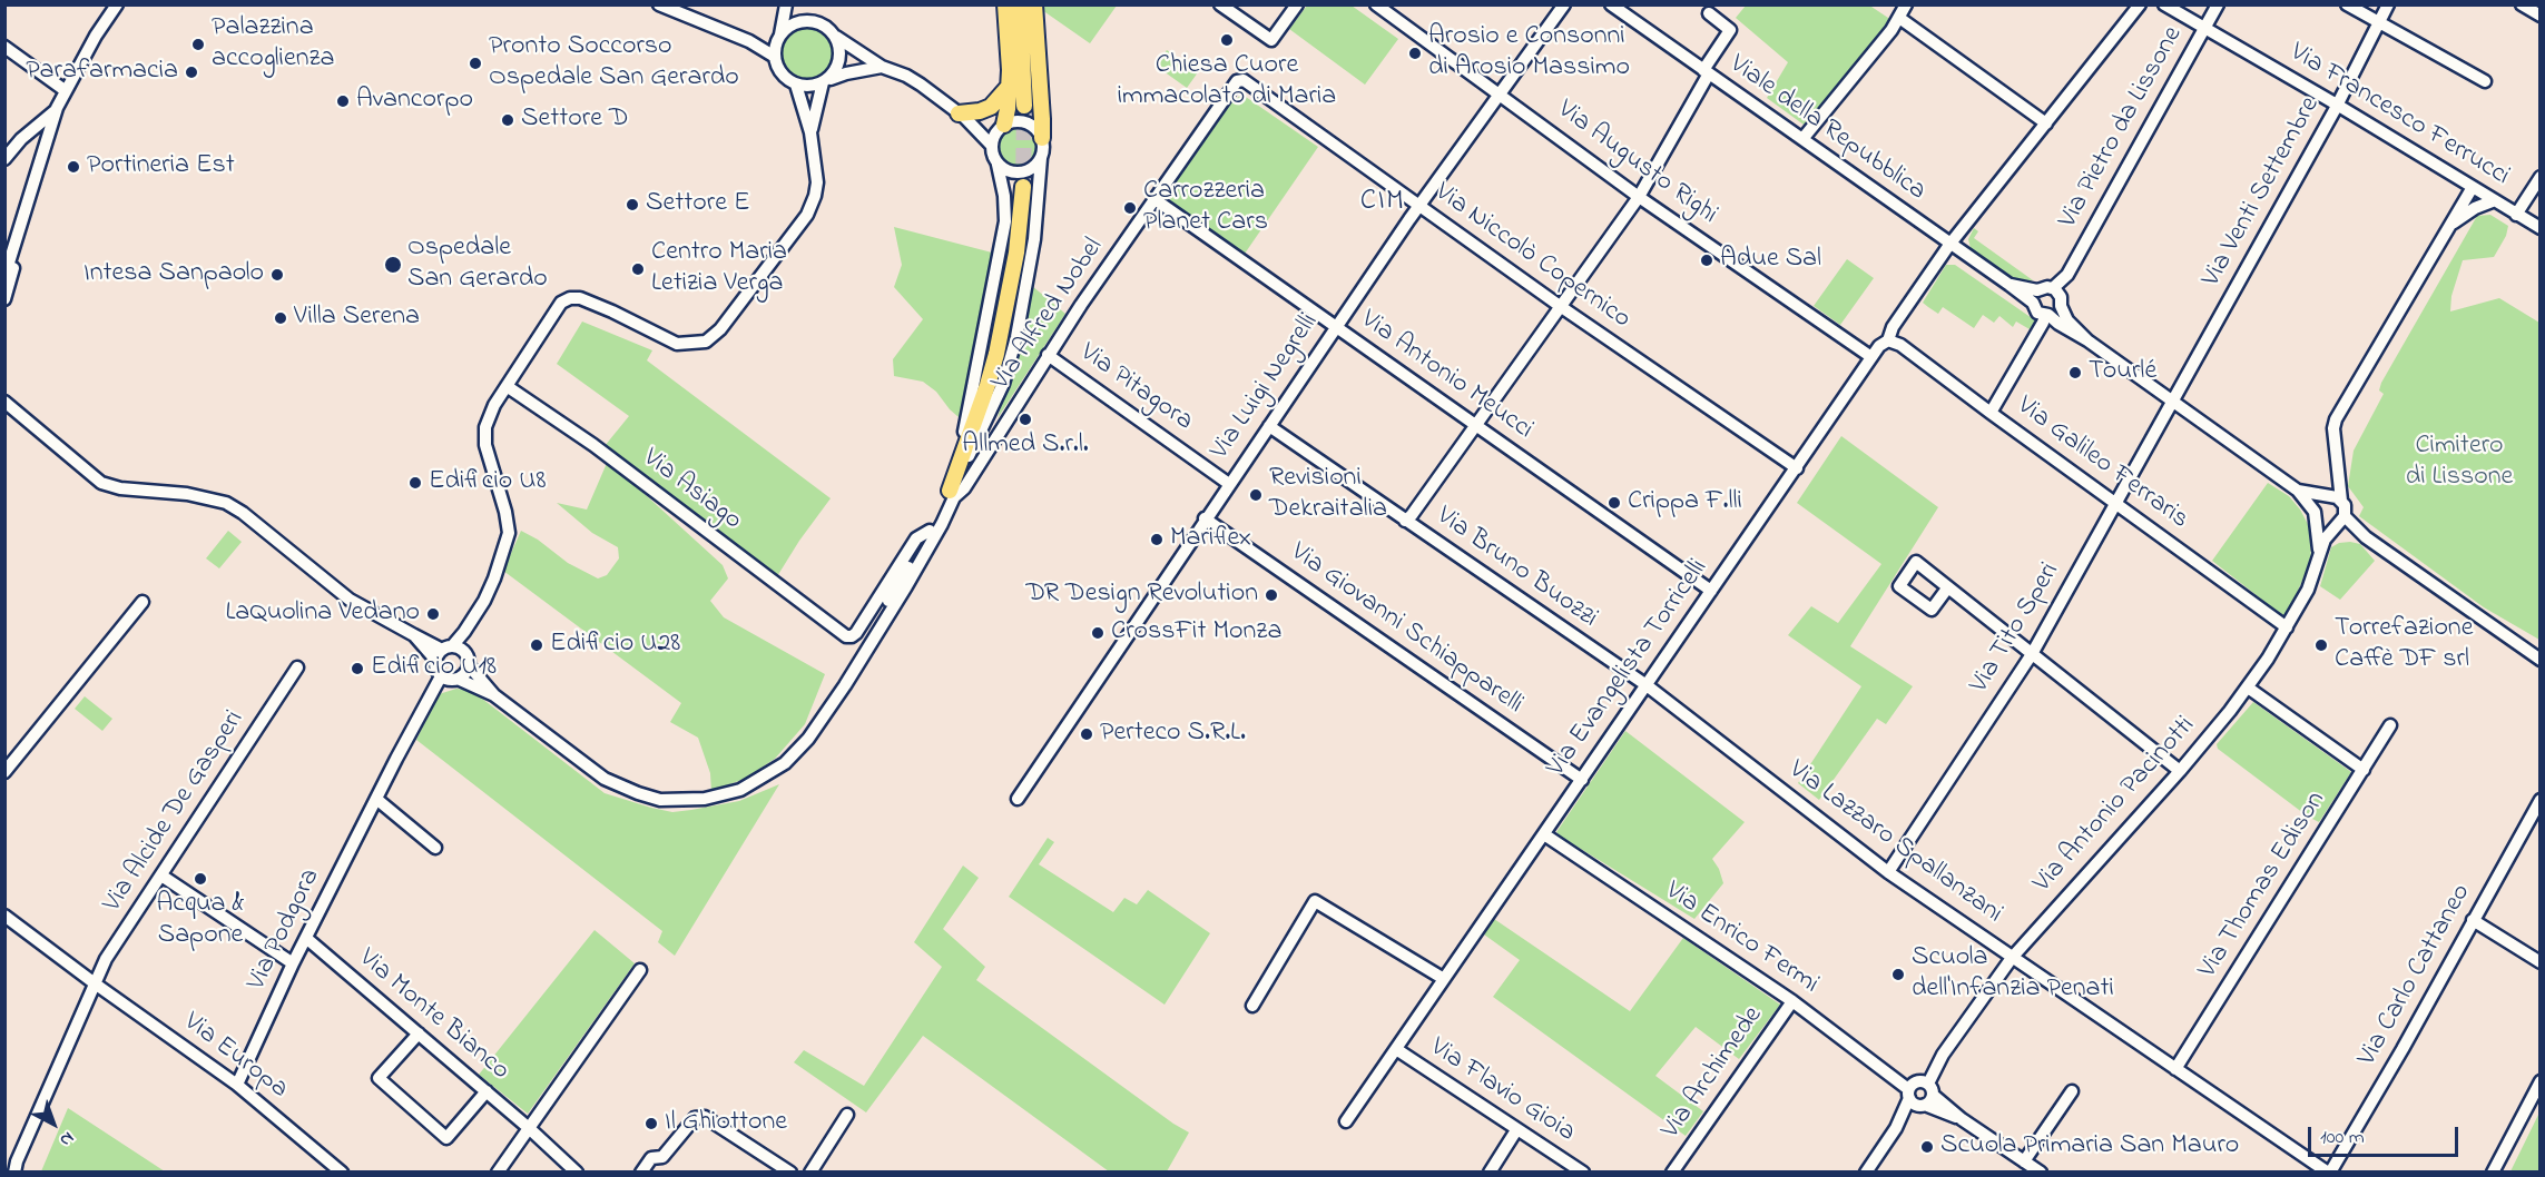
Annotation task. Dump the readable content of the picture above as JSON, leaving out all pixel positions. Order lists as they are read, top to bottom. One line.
{"streets":{"street":["Via Francesco Ferrucci","Via Pietro da Lissone","Viale della Repubblica","Via Augusto Righi","Via Venti Settembre","Via Niccolò Copernico","Via Alfred Nobel","Via Antonio Meucci","Via Luigi Negrelli","Via Pitagora","Via Galileo Ferraris","Via Asiago","Via Bruno Buozzi","Via Tito Speri","Via Giovanni Schiapparelli","Via Evangelista Torricelli","Via Antonio Pacinotti","Via Alcide De Gasperi","Via Lazzaro Spallanzani","Via Thomas Edison","Via Podgora","Via Enrico Fermi","Via Carlo Cattaneo","Via Monte Bianco","Via Europa","Via Archimede","Via Flavio Gioia"]},"crossings":[["Via Francesco Ferrucci","Via Pietro da Lissone"],["Via Francesco Ferrucci","Via Venti Settembre"],["Via Pietro da Lissone","Viale della Repubblica"],["Viale della Repubblica","Via Venti Settembre"],["Viale della Repubblica","Via Tito Speri"],["Viale della Repubblica","Via Evangelista Torricelli"],["Viale della Repubblica","Via Antonio Pacinotti"],["Via Augusto Righi","Via Luigi Negrelli"],["Via Augusto Righi","Via Evangelista Torricelli"],["Via Venti Settembre","Via Tito Speri"],["Via Niccolò Copernico","Via Alfred Nobel"],["Via Niccolò Copernico","Via Luigi Negrelli"],["Via Niccolò Copernico","Via Evangelista Torricelli"],["Via Alfred Nobel","Via Antonio Meucci"],["Via Alfred Nobel","Via Pitagora"],["Via Alfred Nobel","Via Asiago"],["Via Antonio Meucci","Via Luigi Negrelli"],["Via Antonio Meucci","Via Evangelista Torricelli"],["Via Luigi Negrelli","Via Pitagora"],["Via Luigi Negrelli","Via Bruno Buozzi"],["Via Luigi Negrelli","Via Giovanni Schiapparelli"],["Via Galileo Ferraris","Via Tito Speri"],["Via Galileo Ferraris","Via Evangelista Torricelli"],["Via Galileo Ferraris","Via Antonio Pacinotti"],["Via Bruno Buozzi","Via Evangelista Torricelli"],["Via Bruno Buozzi","Via Lazzaro Spallanzani"],["Via Tito Speri","Via Lazzaro Spallanzani"],["Via Giovanni Schiapparelli","Via Evangelista Torricelli"],["Via Evangelista Torricelli","Via Enrico Fermi"],["Via Evangelista Torricelli","Via Flavio Gioia"],["Via Antonio Pacinotti","Via Lazzaro Spallanzani"],["Via Antonio Pacinotti","Via Enrico Fermi"],["Via Alcide De Gasperi","Via Europa"],["Via Lazzaro Spallanzani","Via Thomas Edison"],["Via Lazzaro Spallanzani","Via Carlo Cattaneo"],["Via Podgora","Via Monte Bianco"],["Via Podgora","Via Europa"],["Via Enrico Fermi","Via Archimede"]],"districts":["CIM"],"parks":["Cimitero di Lissone"],"places":["Chiesa Cuore immacolato di Maria","Palazzina accoglienza","Arosio e Consonni di Arosio Massimo","Pronto Soccorso Ospedale San Gerardo","Parafarmacia","Avancorpo","Settore D","Portineria Est","Settore E","Carrozzeria Planet Cars","Adue Sal","Ospedale San Gerardo","Centro Maria Letizia Verga","Intesa Sanpaolo","Villa Serena","Tourlé","Allmed S.r.l.","Edificio U8","Revisioni Dekraitalia","Crippa F.lli","Mariflex","DR Design Revolution","LaQuolina Vedano","CrossFit Monza","Edificio U28","Torrefazione Caffè DF srl","Edificio U18","Perteco S.R.L.","Acqua & Sapone","Scuola dell'Infanzia Penati","Il Ghiottone","Scuola Primaria San Mauro"],"scale_bar":"100 m","north":"bottom right"}
